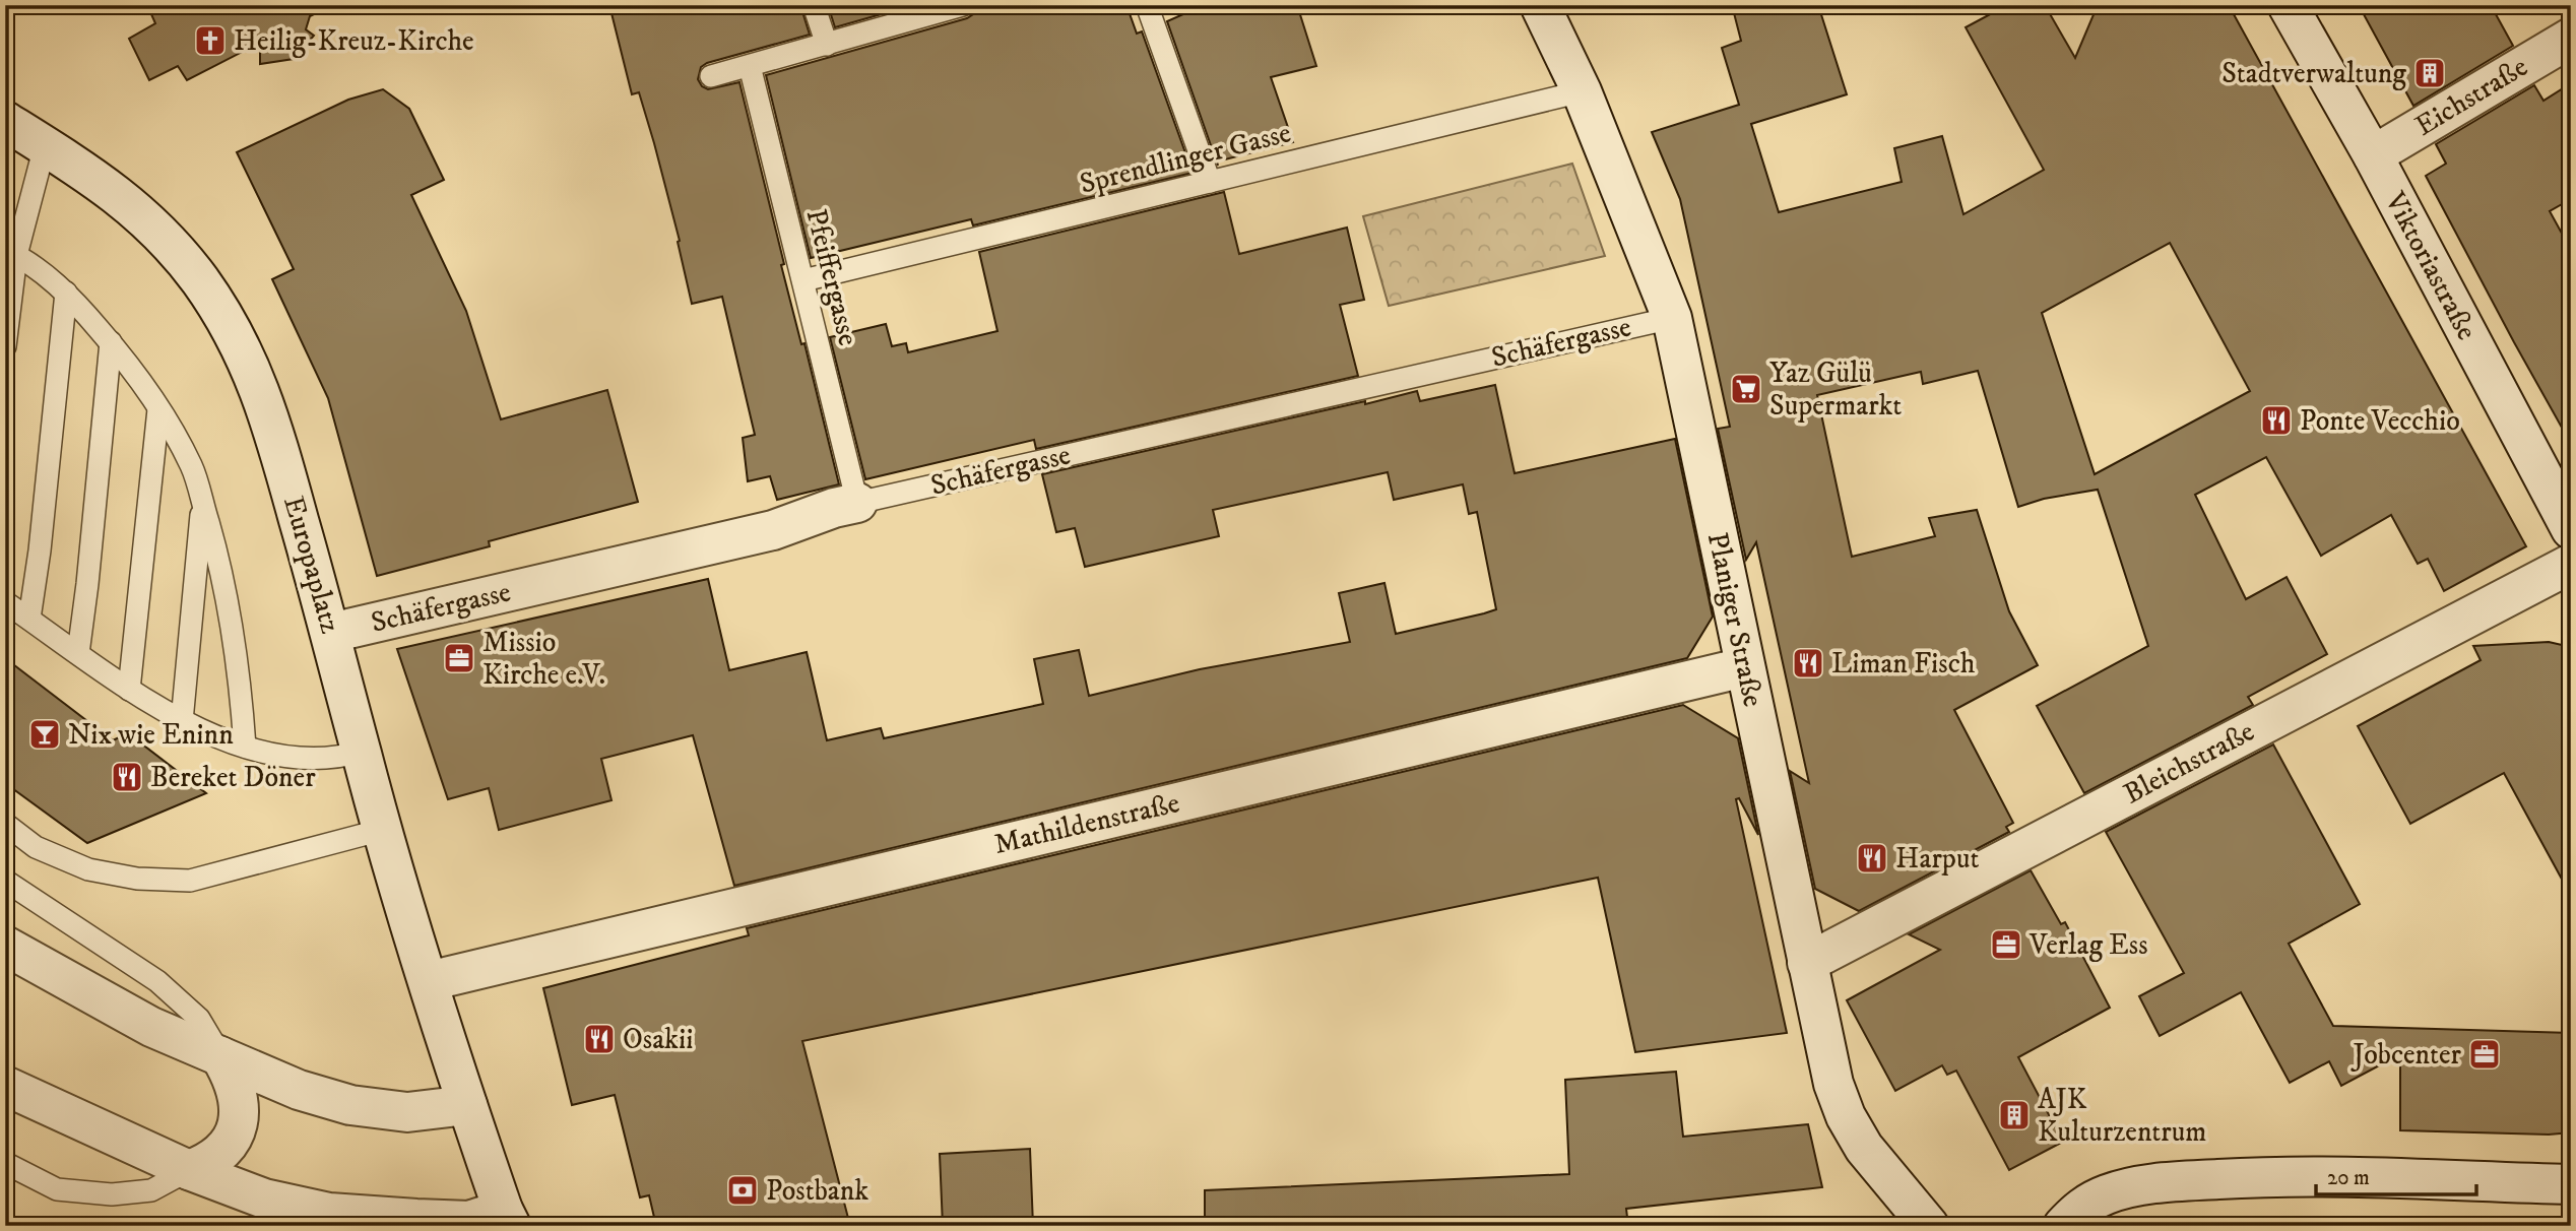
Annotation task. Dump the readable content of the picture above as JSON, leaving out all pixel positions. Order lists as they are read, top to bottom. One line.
{"streets":{"street":["Eichstraße","Viktoriastraße","Schäfergasse","Europaplatz","Planiger Straße","Bleichstraße","Mathildenstraße"],"lane":["Sprendlinger Gasse","Pfeiffergasse"]},"crossings":[["Eichstraße","Viktoriastraße"],["Sprendlinger Gasse","Pfeiffergasse"],["Sprendlinger Gasse","Planiger Straße"],["Pfeiffergasse","Schäfergasse"],["Schäfergasse","Europaplatz"],["Schäfergasse","Planiger Straße"],["Europaplatz","Mathildenstraße"],["Planiger Straße","Bleichstraße"],["Planiger Straße","Mathildenstraße"]],"places":{"church":["Heilig-Kreuz-Kirche"],"building":["Stadtverwaltung","AJK Kulturzentrum"],"supermarket":["Yaz Gülü Supermarkt"],"restaurant":["Ponte Vecchio","Liman Fisch","Bereket Döner","Harput","Osakii"],"office":["Missio Kirche e.V.","Verlag Ess","Jobcenter"],"bar":["Nix wie Eninn"],"bank":["Postbank"]},"scale_bar":"20 m"}
